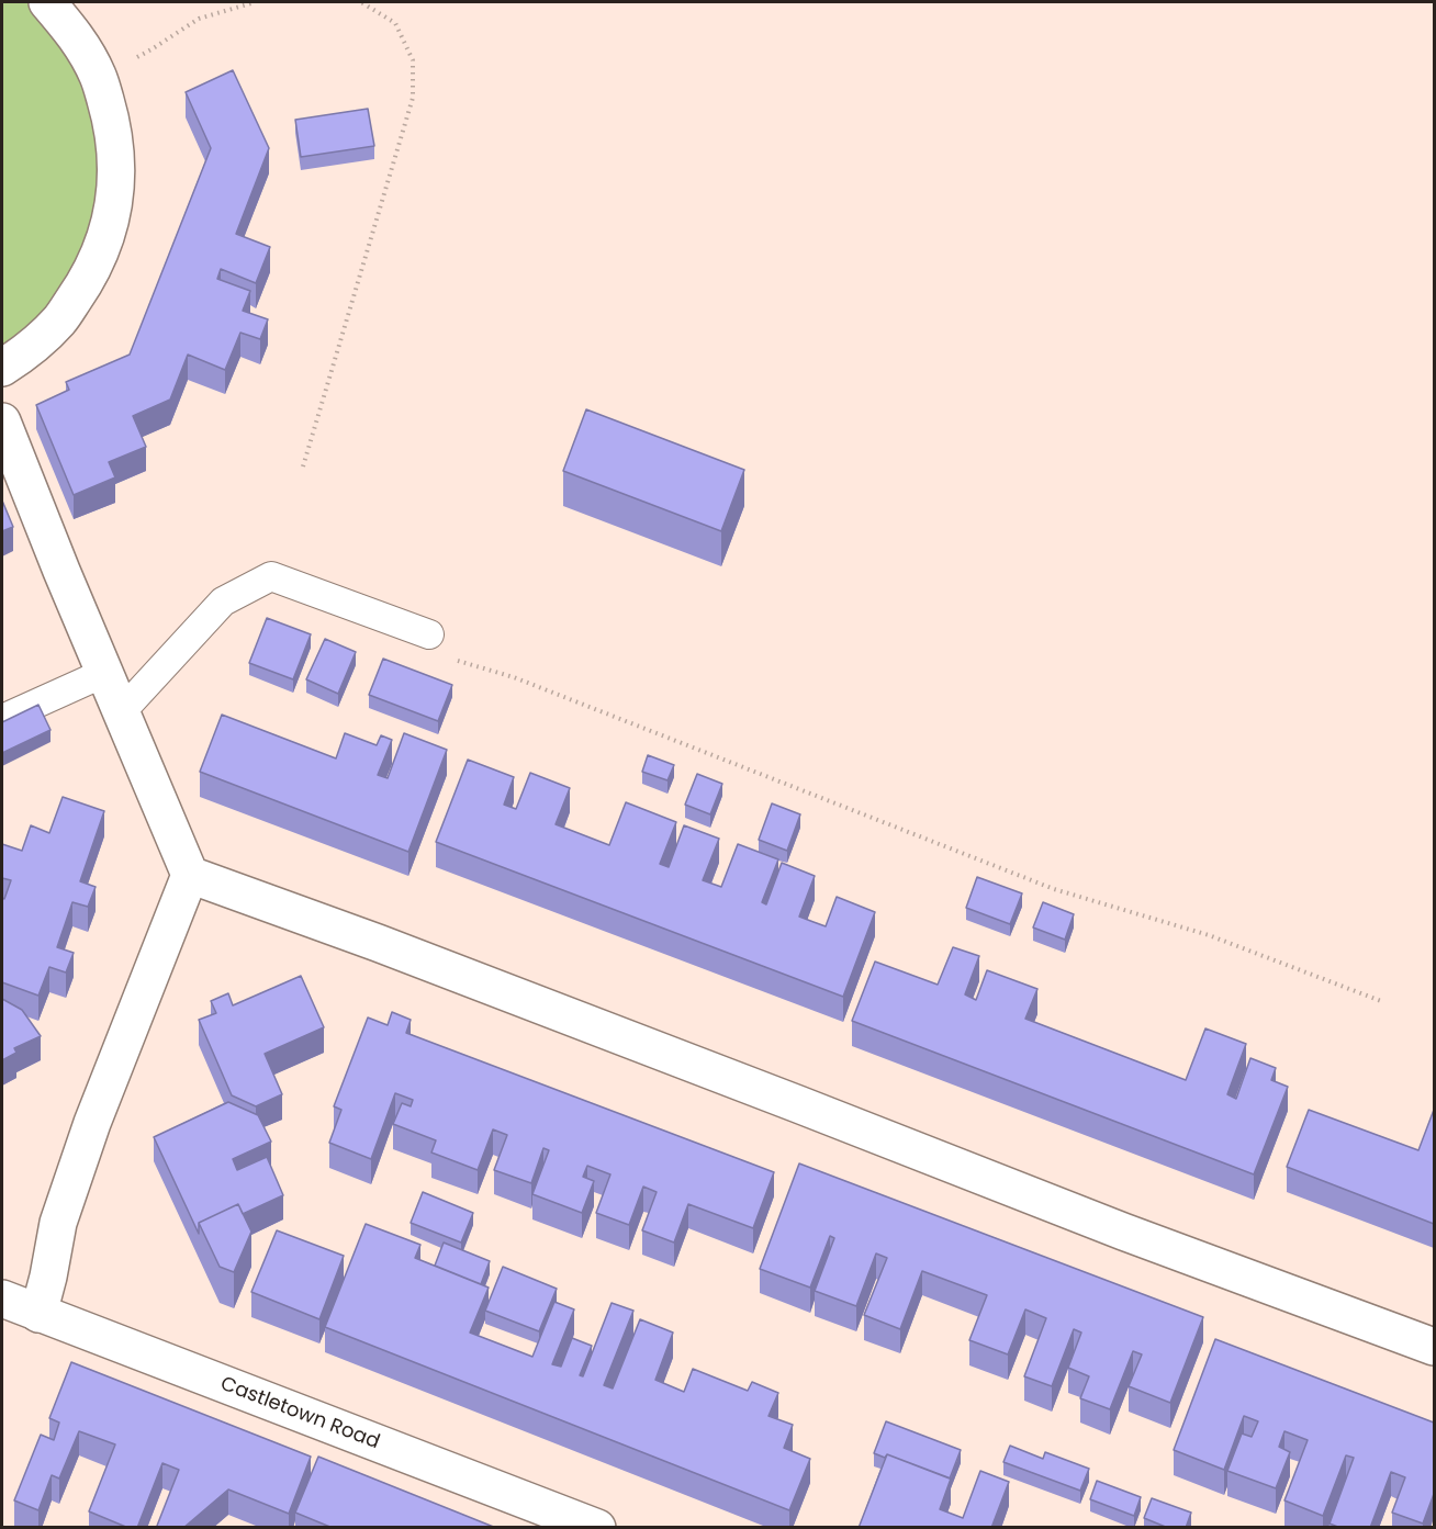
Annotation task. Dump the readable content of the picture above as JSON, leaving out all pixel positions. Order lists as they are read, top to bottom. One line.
{"streets":{"street":["Castletown Road"]}}
